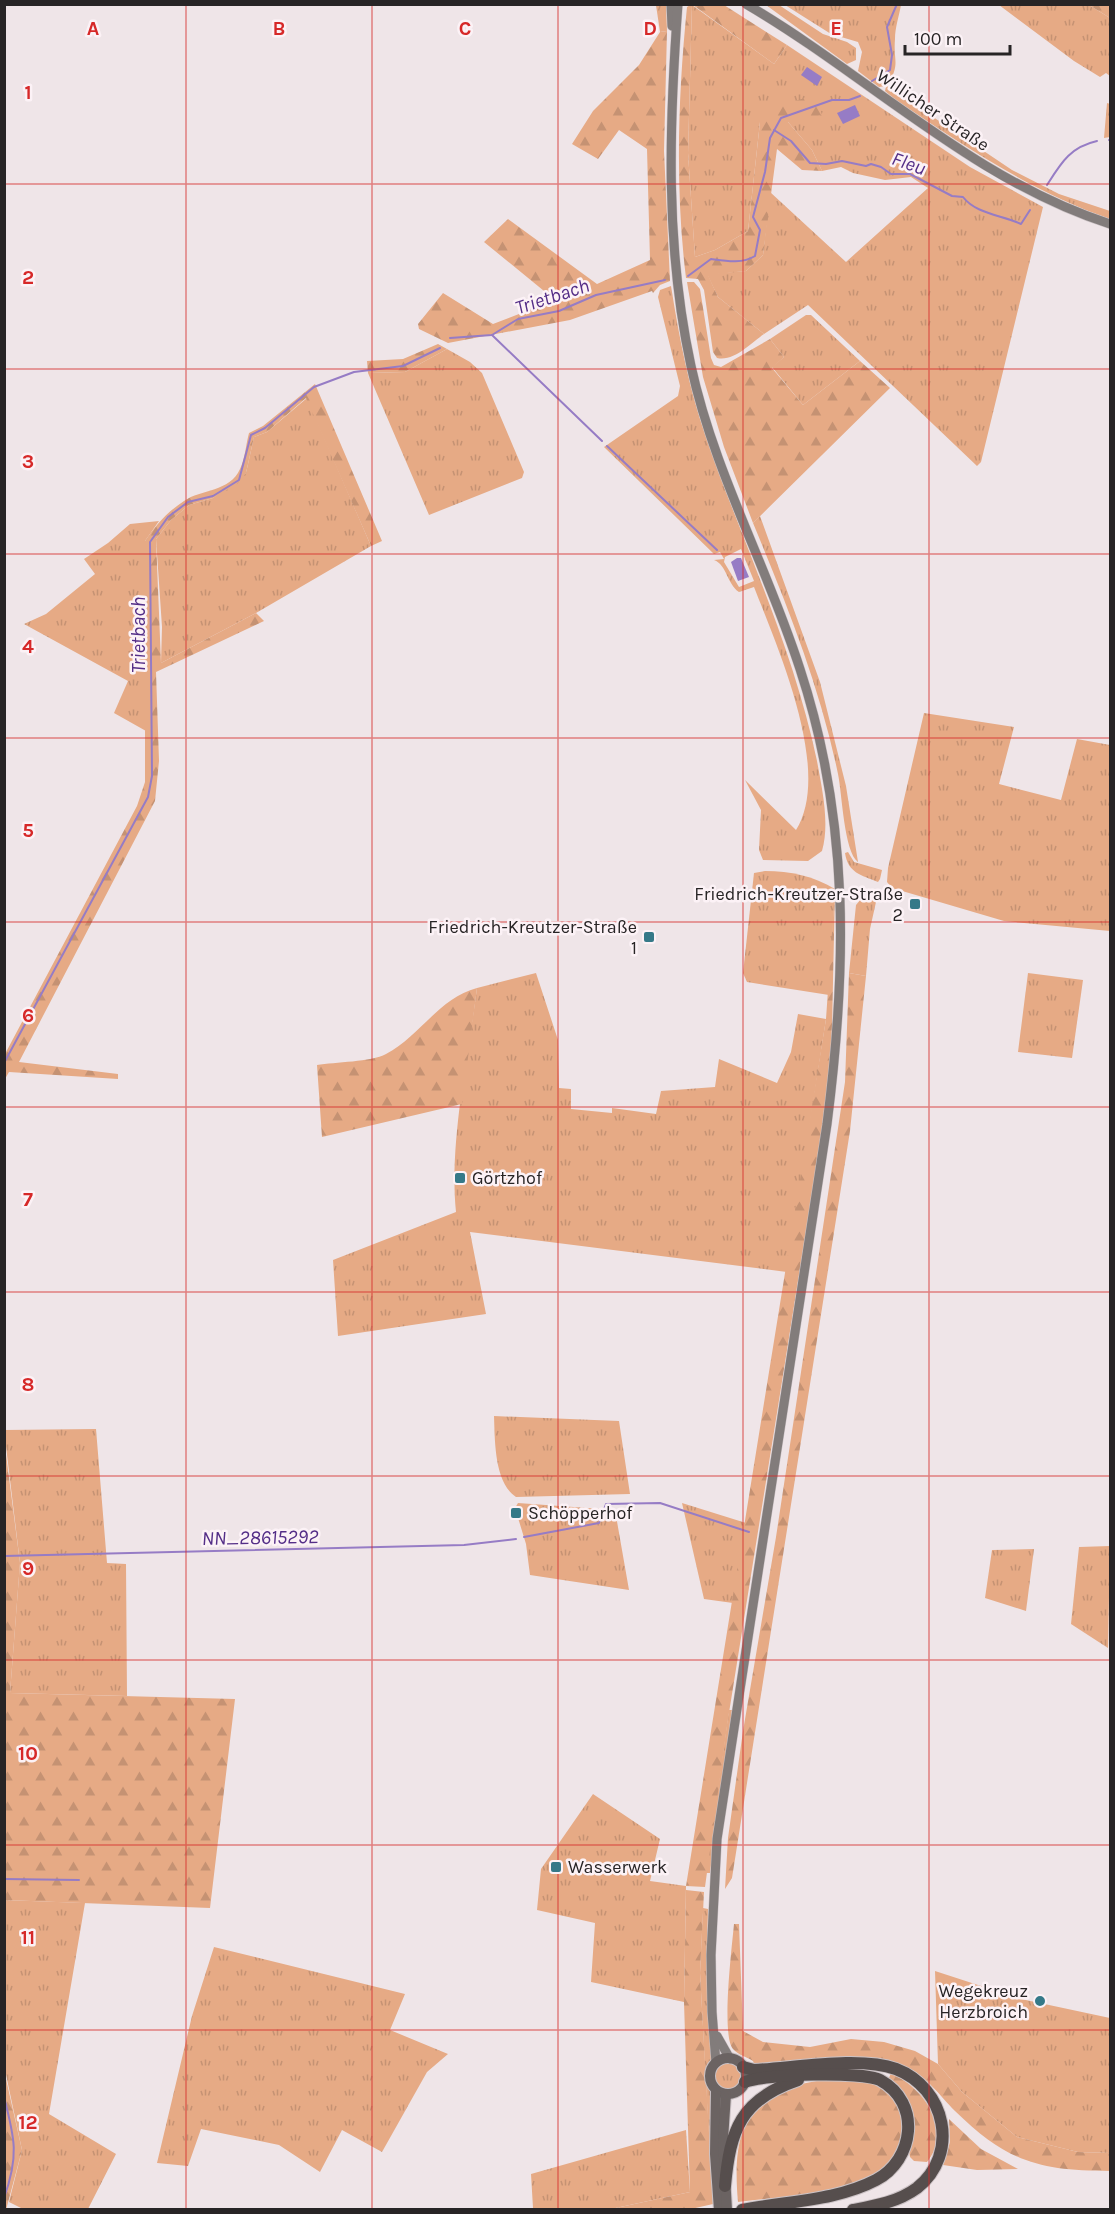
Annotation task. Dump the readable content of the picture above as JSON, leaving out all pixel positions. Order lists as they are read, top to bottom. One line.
{"streets":{"main road":["Willicher Straße"]},"water":["Fleu","Trietbach","NN_28615292"],"places":{"transit":["Friedrich-Kreutzer-Straße 2","Friedrich-Kreutzer-Straße 1","Görtzhof","Schöpperhof","Wasserwerk"],"other":["Wegekreuz Herzbroich"]},"scale_bar":"100 m","grid":{"columns":["A","B","C","D","E"],"rows":["1","2","3","4","5","6","7","8","9","10","11","12"]}}
